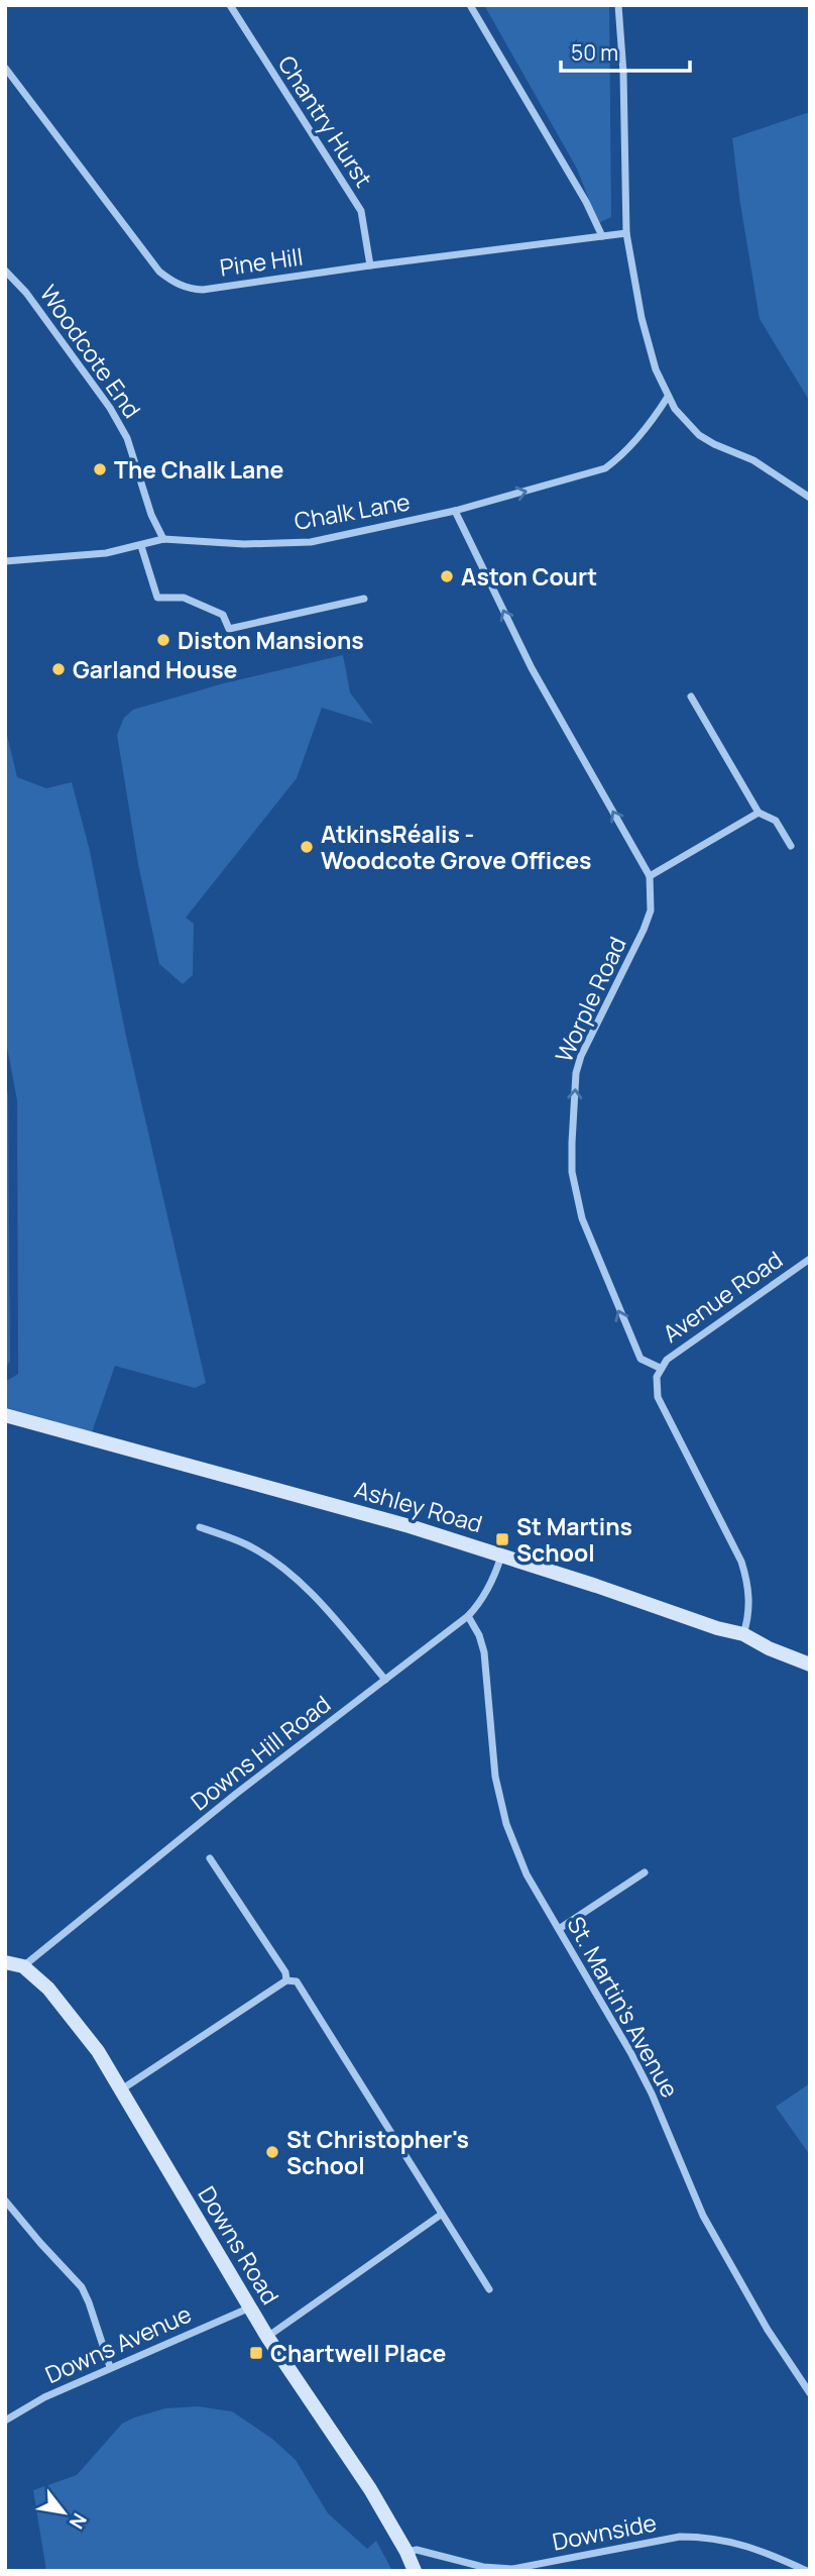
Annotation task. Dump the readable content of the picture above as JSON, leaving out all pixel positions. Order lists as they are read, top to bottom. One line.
{"streets":{"main road":["Ashley Road","Downs Road"],"street":["Chantry Hurst","Pine Hill","Woodcote End","Chalk Lane","Worple Road","Avenue Road","Downs Hill Road","St. Martin's Avenue","Downs Avenue","Downside"]},"crossings":[["Chantry Hurst","Pine Hill"],["Woodcote End","Chalk Lane"],["Chalk Lane","Worple Road"],["Worple Road","Avenue Road"],["Ashley Road","Downs Hill Road"],["Downs Hill Road","St. Martin's Avenue"],["Downs Hill Road","Downs Road"],["Downs Road","Downs Avenue"],["Downs Road","Downside"]],"one_way":["Worple Road"],"places":{"other":["The Chalk Lane","Aston Court","Diston Mansions","Garland House","AtkinsRéalis - Woodcote Grove Offices","St Christopher's School"],"transit":["St Martins School","Chartwell Place"]},"scale_bar":"50 m","north":"bottom right"}
